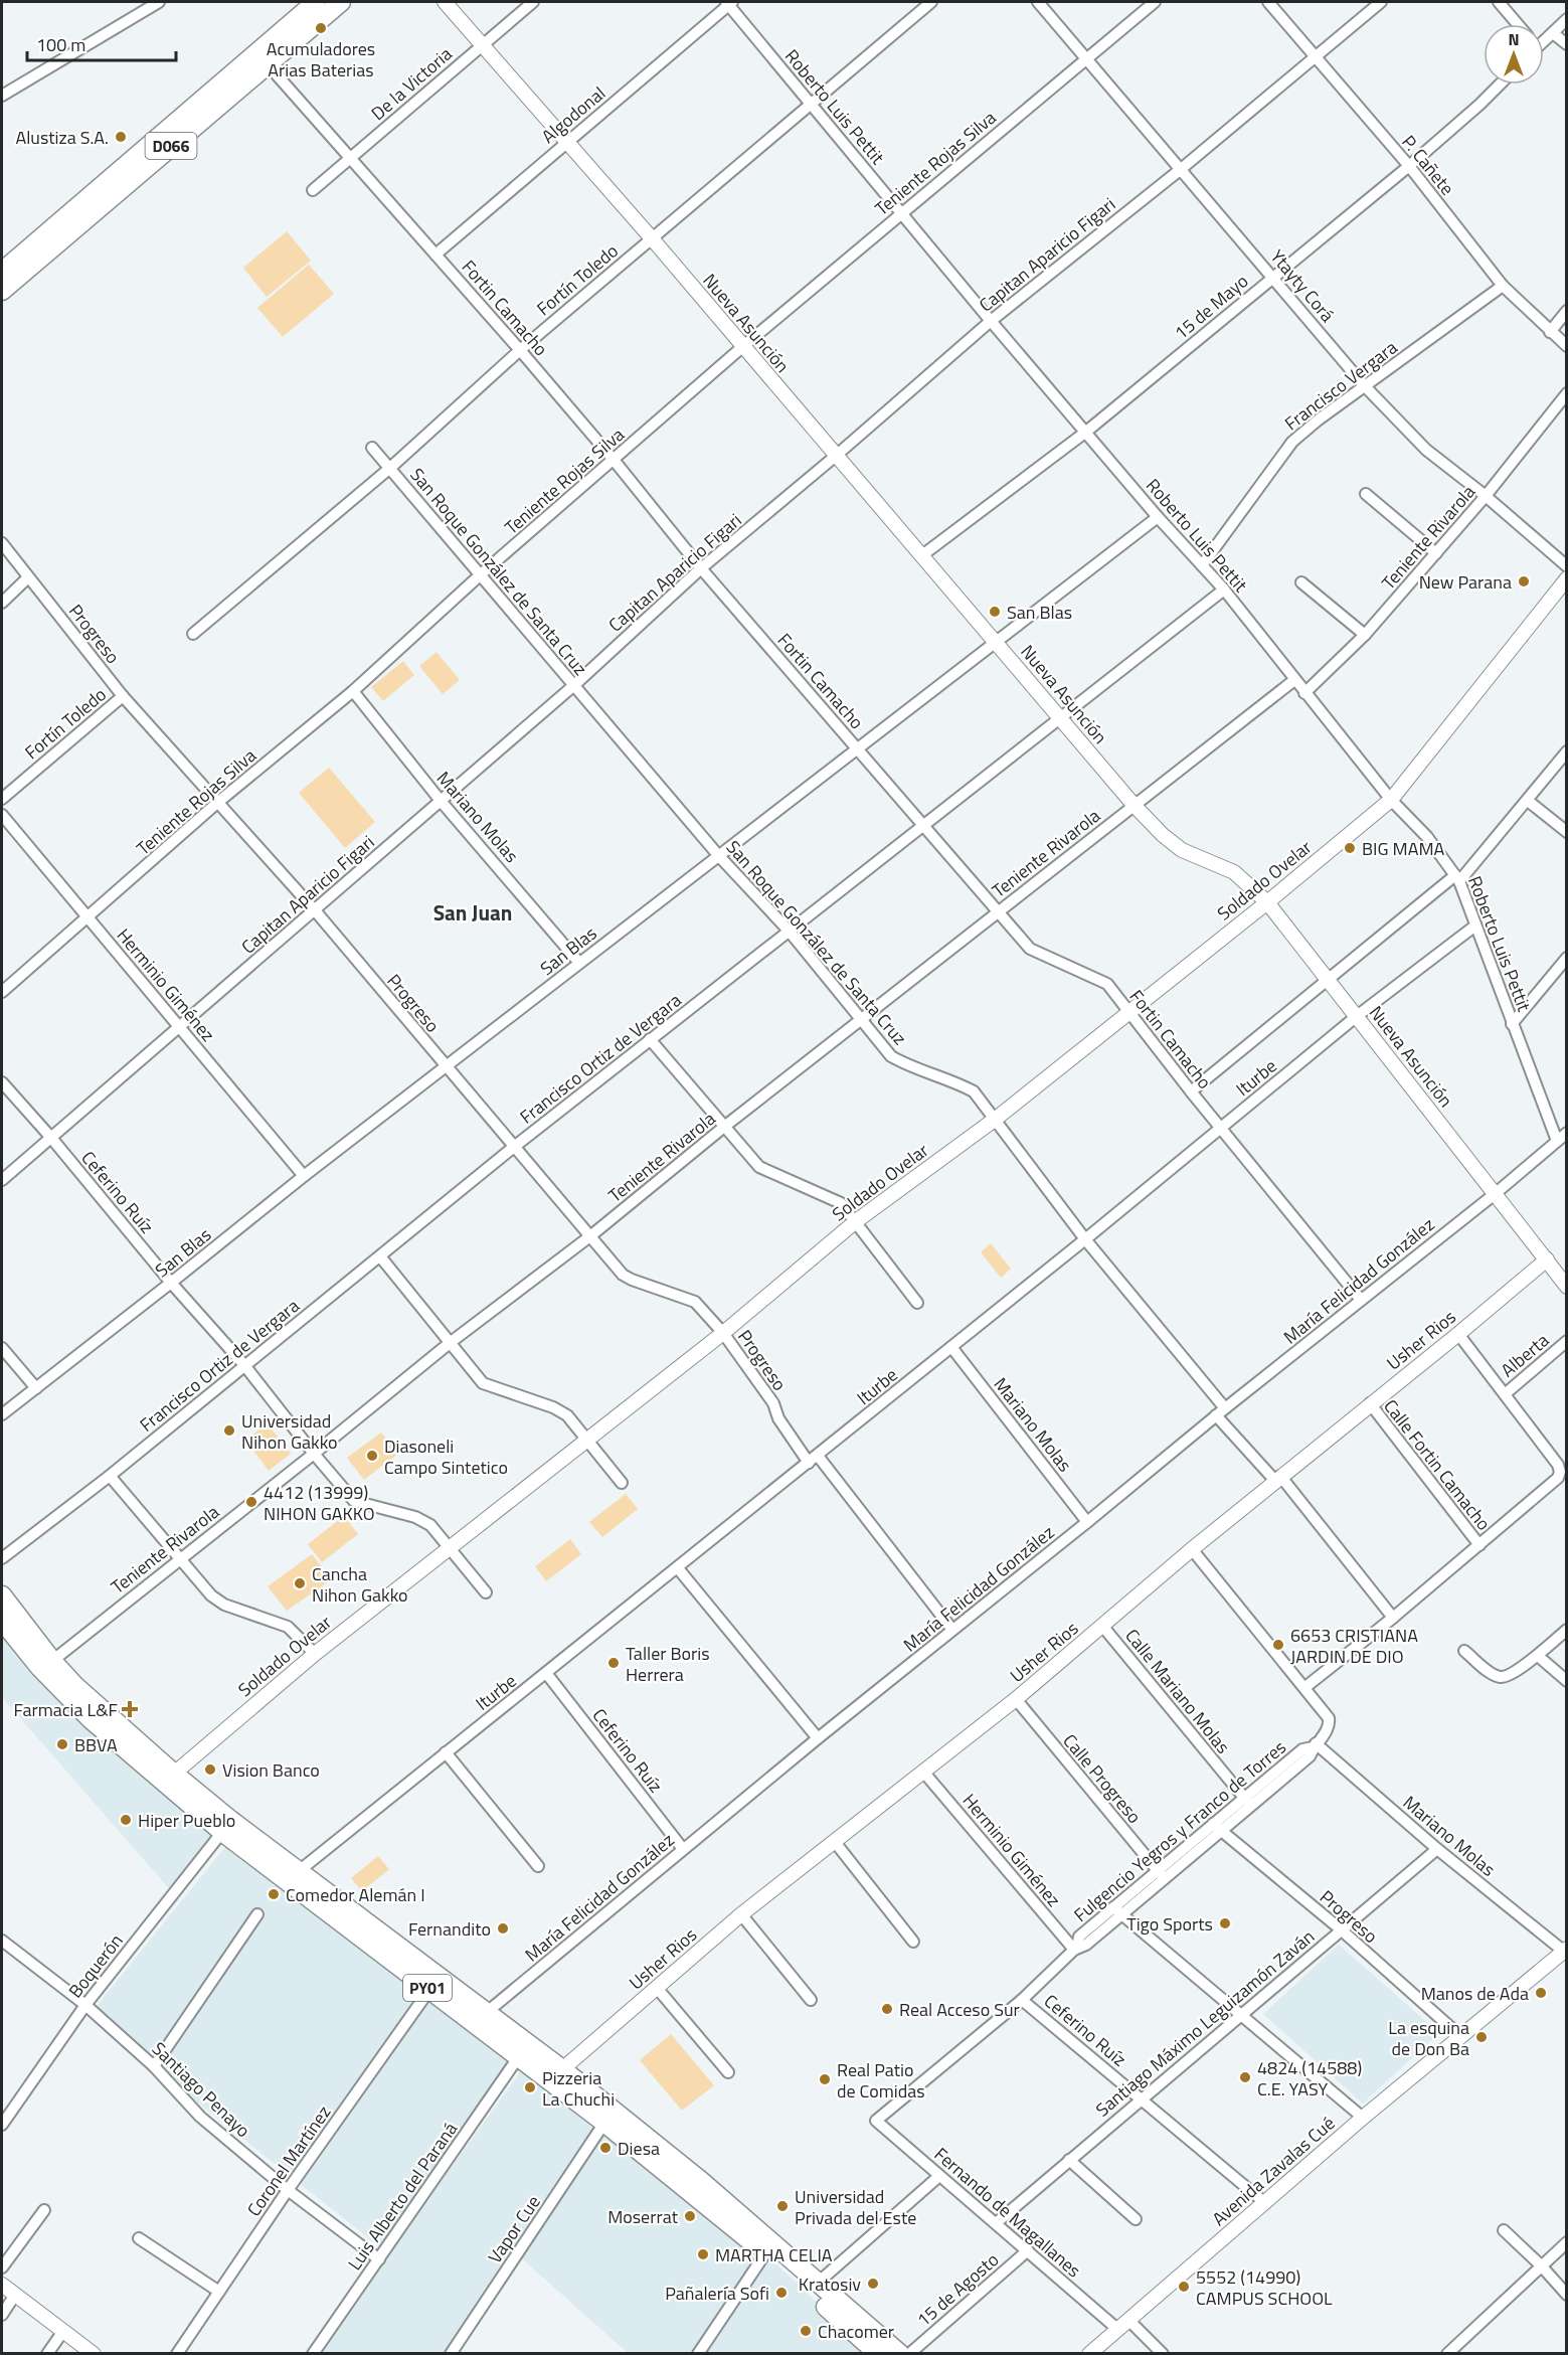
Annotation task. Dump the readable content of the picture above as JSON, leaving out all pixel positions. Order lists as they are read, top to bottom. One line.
{"streets":{"highway":["D066","PY01"],"street":["De la Victoria","Roberto Luis Pettit","Algodonal","Teniente Rojas Silva","P. Cañete","Capitan Aparicio Figari","Fortín Toledo","Ytayty Corá","15 de Mayo","Fortin Camacho","Nueva Asunción","Francisco Vergara","Teniente Rivarola","San Roque González de Santa Cruz","Progreso","Mariano Molas","Soldado Ovelar","San Blas","Herminio Giménez","Francisco Ortiz de Vergara","Iturbe","Ceferino Ruíz","María Felicidad González","Usher Rios","Alberta","Calle Fortin Camacho","Calle Mariano Molas","Calle Progreso","Fulgencio Yegros y Franco de Torres","Boquerón","Santiago Máximo Leguizamón Zaván","Santiago Penayo","Coronel Martínez","Avenida Zavalas Cué","Luis Alberto del Paraná","Fernando de Magallanes","Vapor Cue","15 de Agosto"]},"crossings":[["De la Victoria","Fortin Camacho"],["De la Victoria","Nueva Asunción"],["Roberto Luis Pettit","Algodonal"],["Roberto Luis Pettit","Teniente Rojas Silva"],["Roberto Luis Pettit","Capitan Aparicio Figari"],["Roberto Luis Pettit","Fortín Toledo"],["Roberto Luis Pettit","15 de Mayo"],["Roberto Luis Pettit","Francisco Vergara"],["Roberto Luis Pettit","Teniente Rivarola"],["Roberto Luis Pettit","Soldado Ovelar"],["Roberto Luis Pettit","San Blas"],["Roberto Luis Pettit","Francisco Ortiz de Vergara"],["Roberto Luis Pettit","Iturbe"],["Algodonal","Fortin Camacho"],["Algodonal","Nueva Asunción"],["D066","Fortin Camacho"],["Teniente Rojas Silva","Ytayty Corá"],["Teniente Rojas Silva","Fortin Camacho"],["Teniente Rojas Silva","Nueva Asunción"],["Teniente Rojas Silva","San Roque González de Santa Cruz"],["Teniente Rojas Silva","Progreso"],["Teniente Rojas Silva","Mariano Molas"],["Teniente Rojas Silva","Herminio Giménez"],["P. Cañete","Capitan Aparicio Figari"],["P. Cañete","15 de Mayo"],["P. Cañete","Francisco Vergara"],["Capitan Aparicio Figari","Ytayty Corá"],["Capitan Aparicio Figari","Fortin Camacho"],["Capitan Aparicio Figari","Nueva Asunción"],["Capitan Aparicio Figari","San Roque González de Santa Cruz"],["Capitan Aparicio Figari","Progreso"],["Capitan Aparicio Figari","Mariano Molas"],["Capitan Aparicio Figari","Herminio Giménez"],["Capitan Aparicio Figari","Ceferino Ruíz"],["Fortín Toledo","Fortin Camacho"],["Fortín Toledo","Nueva Asunción"],["Fortín Toledo","San Roque González de Santa Cruz"],["Fortín Toledo","Progreso"],["Ytayty Corá","15 de Mayo"],["Ytayty Corá","Francisco Vergara"],["Ytayty Corá","Teniente Rivarola"],["15 de Mayo","Nueva Asunción"],["Fortin Camacho","Teniente Rivarola"],["Fortin Camacho","Soldado Ovelar"],["Fortin Camacho","San Blas"],["Fortin Camacho","Francisco Ortiz de Vergara"],["Fortin Camacho","Iturbe"],["Fortin Camacho","María Felicidad González"],["Nueva Asunción","Teniente Rivarola"],["Nueva Asunción","Soldado Ovelar"],["Nueva Asunción","San Blas"],["Nueva Asunción","Francisco Ortiz de Vergara"],["Nueva Asunción","Iturbe"],["Nueva Asunción","María Felicidad González"],["Nueva Asunción","Usher Rios"],["Teniente Rivarola","San Roque González de Santa Cruz"],["Teniente Rivarola","Progreso"],["Teniente Rivarola","Ceferino Ruíz"],["Teniente Rivarola","PY01"],["San Roque González de Santa Cruz","Soldado Ovelar"],["San Roque González de Santa Cruz","San Blas"],["San Roque González de Santa Cruz","Francisco Ortiz de Vergara"],["San Roque González de Santa Cruz","Iturbe"],["San Roque González de Santa Cruz","María Felicidad González"],["San Roque González de Santa Cruz","Usher Rios"],["Progreso","Soldado Ovelar"],["Progreso","San Blas"],["Progreso","Francisco Ortiz de Vergara"],["Progreso","Iturbe"],["Progreso","María Felicidad González"],["Progreso","Fulgencio Yegros y Franco de Torres"],["Progreso","Santiago Máximo Leguizamón Zaván"],["Progreso","Avenida Zavalas Cué"],["Mariano Molas","San Blas"],["Mariano Molas","Iturbe"],["Mariano Molas","María Felicidad González"],["Mariano Molas","Fulgencio Yegros y Franco de Torres"],["Mariano Molas","Santiago Máximo Leguizamón Zaván"],["Mariano Molas","Avenida Zavalas Cué"],["Soldado Ovelar","Ceferino Ruíz"],["Soldado Ovelar","PY01"],["San Blas","Herminio Giménez"],["San Blas","Ceferino Ruíz"],["Herminio Giménez","Usher Rios"],["Herminio Giménez","Fulgencio Yegros y Franco de Torres"],["Francisco Ortiz de Vergara","Ceferino Ruíz"],["Iturbe","Ceferino Ruíz"],["Iturbe","PY01"],["Ceferino Ruíz","María Felicidad González"],["Ceferino Ruíz","Fulgencio Yegros y Franco de Torres"],["Ceferino Ruíz","Santiago Máximo Leguizamón Zaván"],["Ceferino Ruíz","Avenida Zavalas Cué"],["María Felicidad González","PY01"],["Usher Rios","Calle Fortin Camacho"],["Usher Rios","Calle Mariano Molas"],["Usher Rios","Calle Progreso"],["Usher Rios","PY01"],["Calle Mariano Molas","Fulgencio Yegros y Franco de Torres"],["Calle Progreso","Fulgencio Yegros y Franco de Torres"],["Fulgencio Yegros y Franco de Torres","Fernando de Magallanes"],["Boquerón","PY01"],["Boquerón","Santiago Penayo"],["PY01","Coronel Martínez"],["PY01","Luis Alberto del Paraná"],["PY01","Vapor Cue"],["Santiago Máximo Leguizamón Zaván","Fernando de Magallanes"],["Santiago Penayo","Coronel Martínez"],["Santiago Penayo","Luis Alberto del Paraná"],["Avenida Zavalas Cué","Fernando de Magallanes"],["Fernando de Magallanes","15 de Agosto"]],"districts":["San Juan"],"places":{"other":["Acumuladores Arias Baterias","Alustiza S.A.","New Parana","San Blas","BIG MAMA","Universidad Nihon Gakko","Diasoneli Campo Sintetico","4412 (13999) NIHON GAKKO","Cancha Nihon Gakko","6653 CRISTIANA JARDIN DE DIO","Taller Boris Herrera","BBVA","Vision Banco","Hiper Pueblo","Comedor Alemán I","Tigo Sports","Fernandito","Manos de Ada","Real Acceso Sur","La esquina de Don Ba","4824 (14588) C.E. YASY","Real Patio de Comidas","Pizzeria La Chuchi","Diesa","Universidad Privada del Este","Moserrat","MARTHA CELIA","Kratosiv","5552 (14990) CAMPUS SCHOOL","Pañalería Sofi","Chacomer"],"health":["Farmacia L&F"]},"scale_bar":"100 m","north":"top"}
